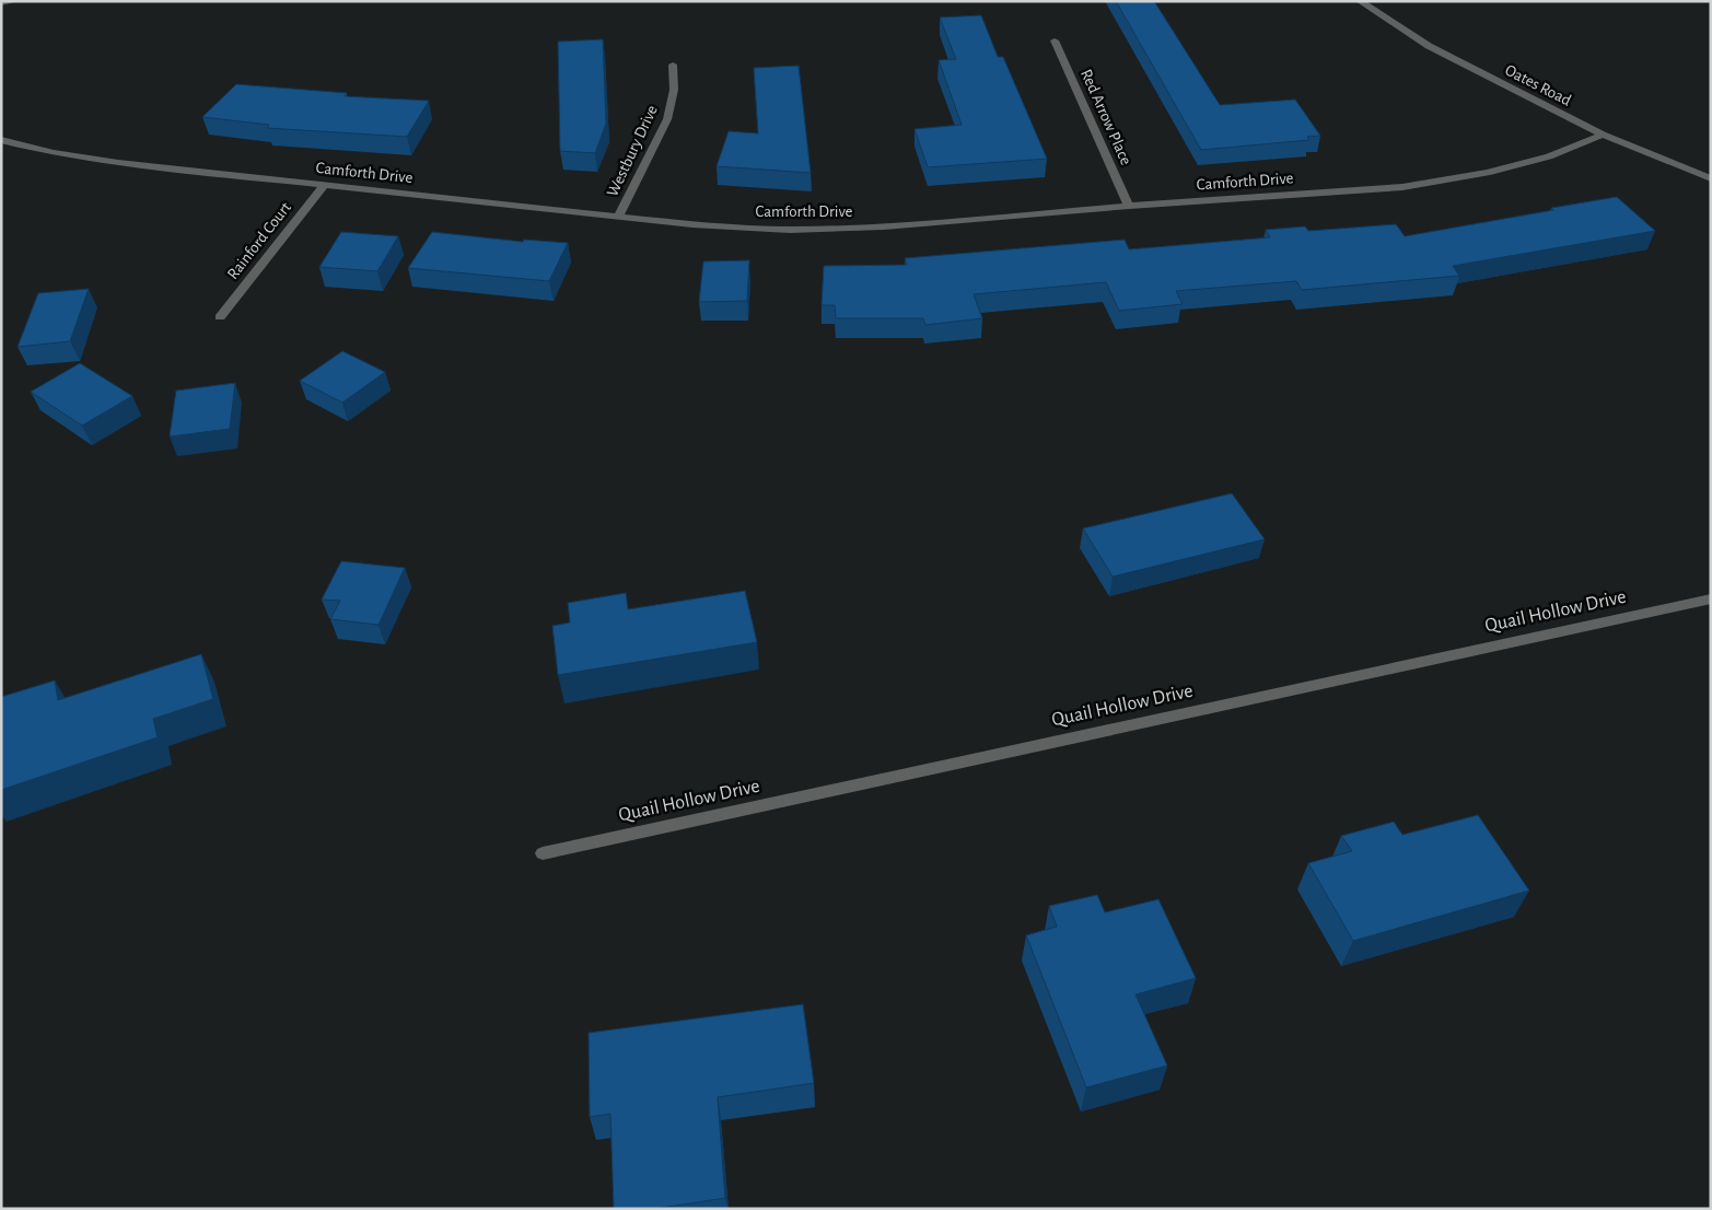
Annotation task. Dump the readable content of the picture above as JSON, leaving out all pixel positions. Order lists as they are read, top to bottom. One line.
{"streets":{"street":["Oates Road","Red Arrow Place","Westbury Drive","Camforth Drive","Rainford Court","Quail Hollow Drive"]},"crossings":[["Oates Road","Camforth Drive"],["Red Arrow Place","Camforth Drive"],["Westbury Drive","Camforth Drive"],["Camforth Drive","Rainford Court"]]}
